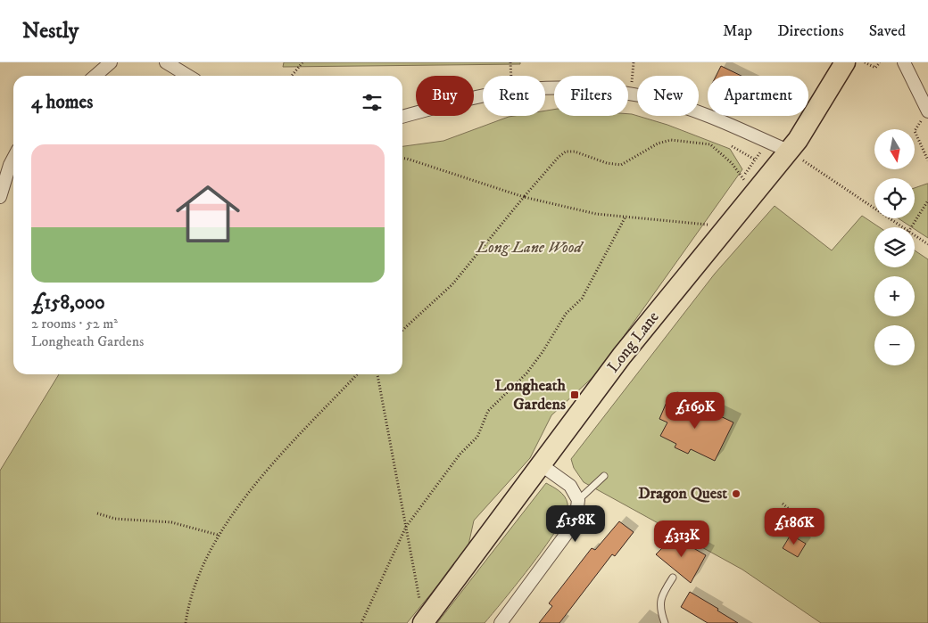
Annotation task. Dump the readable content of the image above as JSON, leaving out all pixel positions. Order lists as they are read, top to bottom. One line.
{"streets":{"main road":["Long Lane"]},"parks":["Long Lane Wood"],"places":{"transit":["Longheath Gardens"],"other":["Dragon Quest"]},"north":"bottom","page":{"header":"Nestly","nav":["Map","Directions","Saved"],"chip":["Buy","Rent","Filters","New","Apartment"],"heading":"4 homes","map_buttons":["+","−"],"list":[{"name":"£158,000","note":"2 rooms · 52 m² · Longheath Gardens"}],"price":["£169K","£158K","£186K","£313K"]}}
